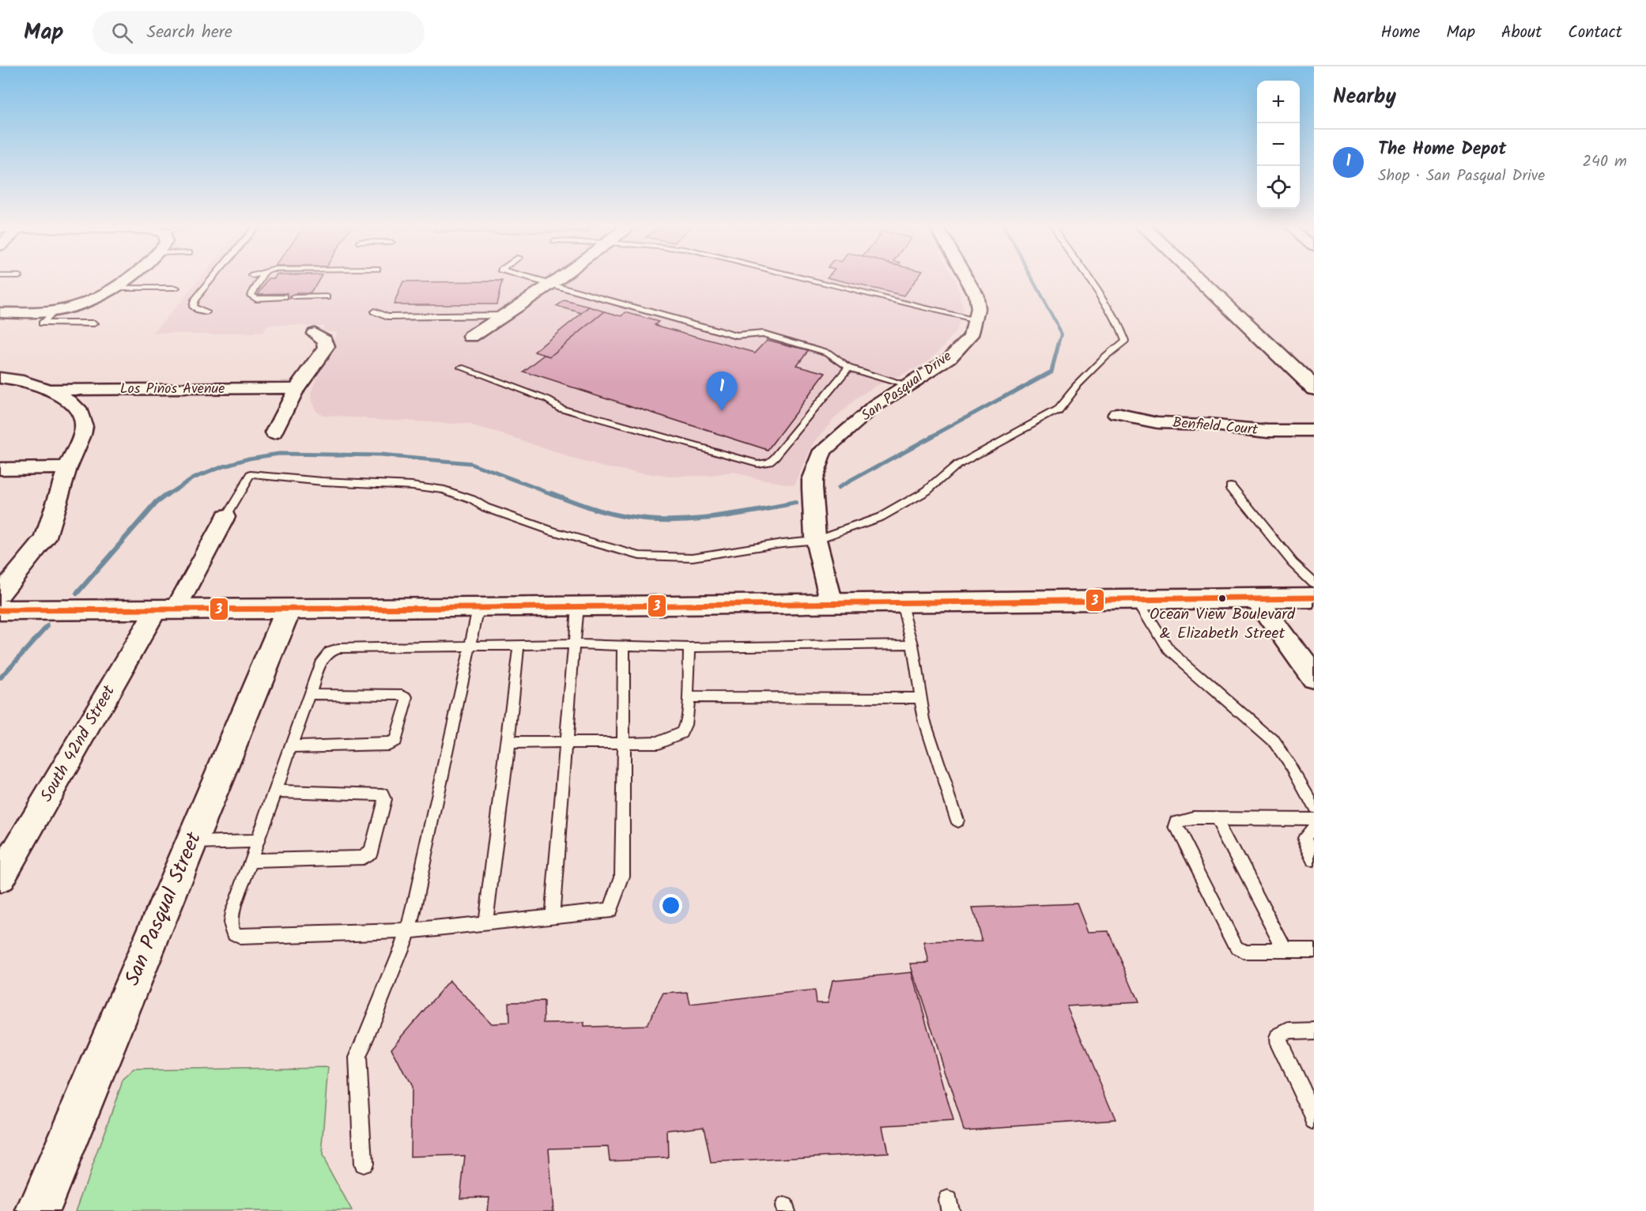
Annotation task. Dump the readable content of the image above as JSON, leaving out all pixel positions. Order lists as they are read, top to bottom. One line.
{"streets":{"main road":["San Pasqual Street"],"street":["San Pasqual Drive","Los Pinos Avenue","Benfield Court","South 42nd Street"]},"places":["Ocean View Boulevard & Elizabeth Street"],"lines":["transit line 3"],"page":{"header":"Map","search":"Search here","nav":["Home","Map","About","Contact"],"heading":"Nearby","map_buttons":["+","−"],"list":[{"mark":"1","name":"The Home Depot","note":"Shop · San Pasqual Drive","value":"240 m"}],"pins":"1"}}
